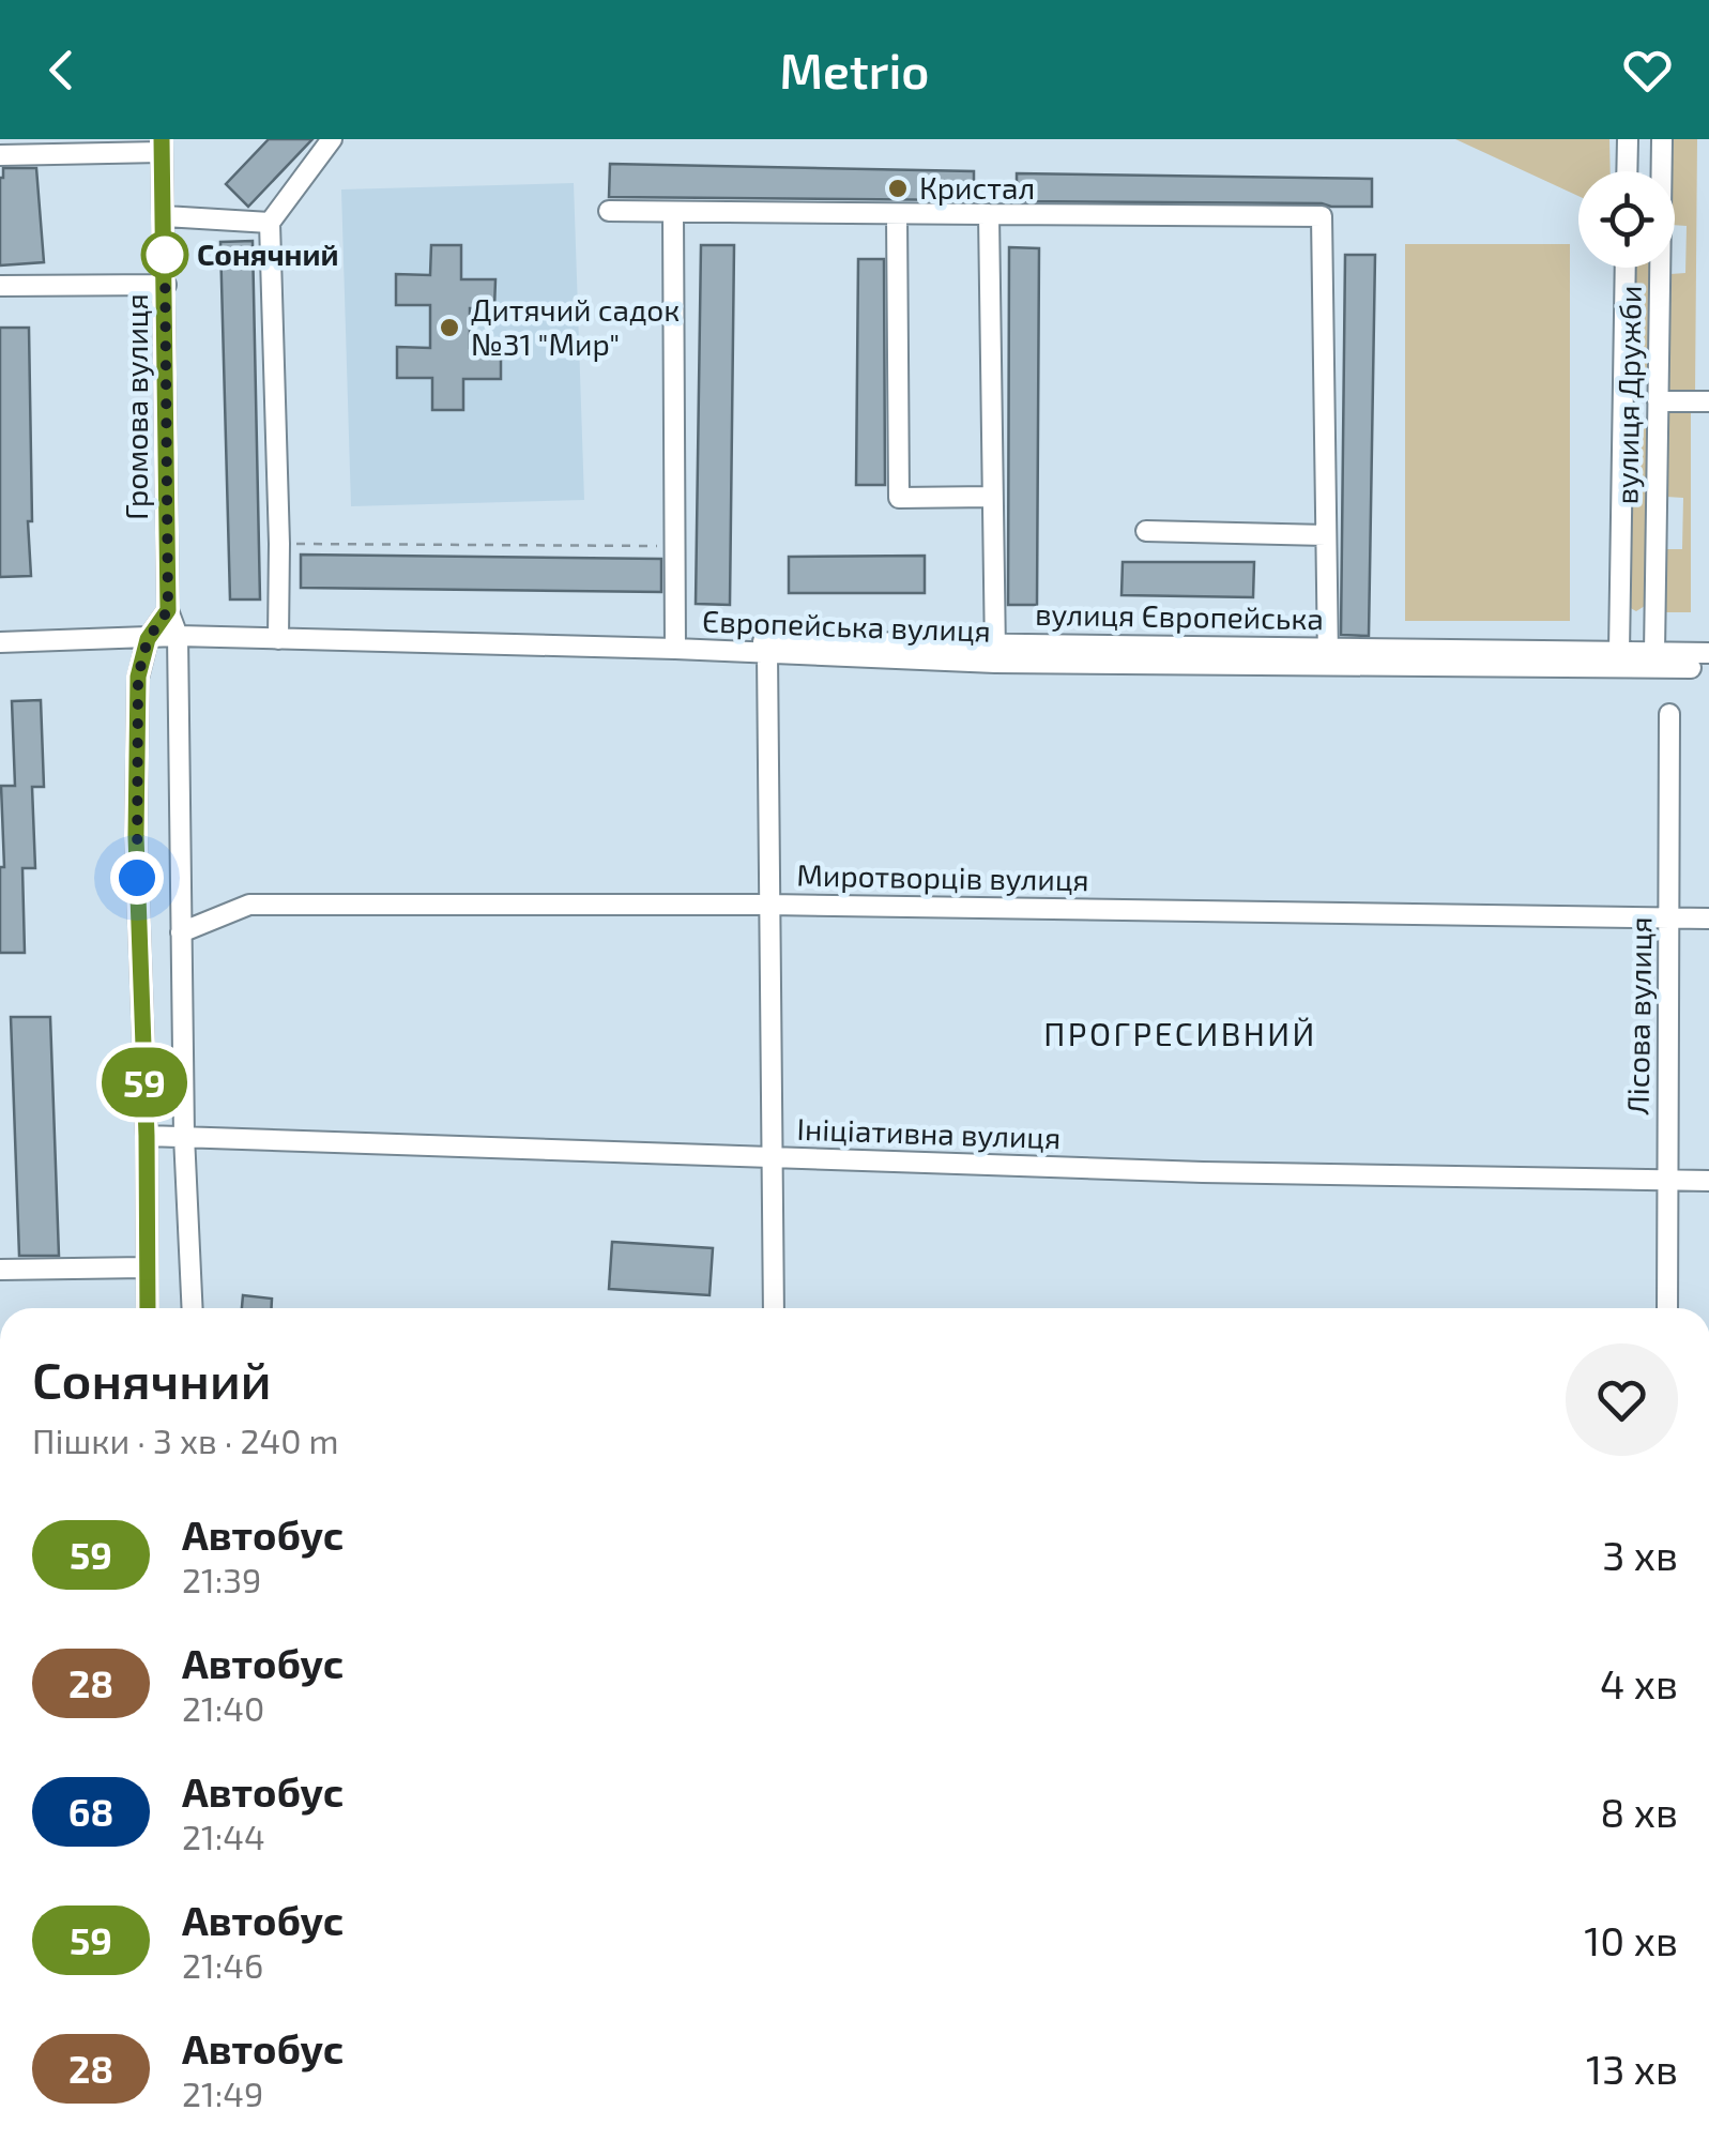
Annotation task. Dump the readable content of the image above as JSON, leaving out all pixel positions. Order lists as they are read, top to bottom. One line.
{"streets":{"street":["вулиця Дружби","Громова вулиця","вулиця Європейська","Європейська вулиця","Миротворців вулиця","Лісова вулиця","Ініціативна вулиця"]},"crossings":[["вулиця Дружби","вулиця Європейська"],["Громова вулиця","Європейська вулиця"],["Громова вулиця","Миротворців вулиця"],["Громова вулиця","Ініціативна вулиця"],["Миротворців вулиця","Лісова вулиця"],["Лісова вулиця","Ініціативна вулиця"]],"districts":["ПРОГРЕСИВНИЙ"],"places":["Кристал","Сонячний","Дитячий садок №31 \"Мир\""],"lines":["bus line 59"],"page":{"header":"Metrio","on_map":"59","heading":["Сонячний","Пішки · 3 хв · 240 m"],"list":[{"mark":"59","name":"Автобус","note":"21:39","value":"3 хв"},{"mark":"28","name":"Автобус","note":"21:40","value":"4 хв"},{"mark":"68","name":"Автобус","note":"21:44","value":"8 хв"},{"mark":"59","name":"Автобус","note":"21:46","value":"10 хв"},{"mark":"28","name":"Автобус","note":"21:49","value":"13 хв"}]}}
